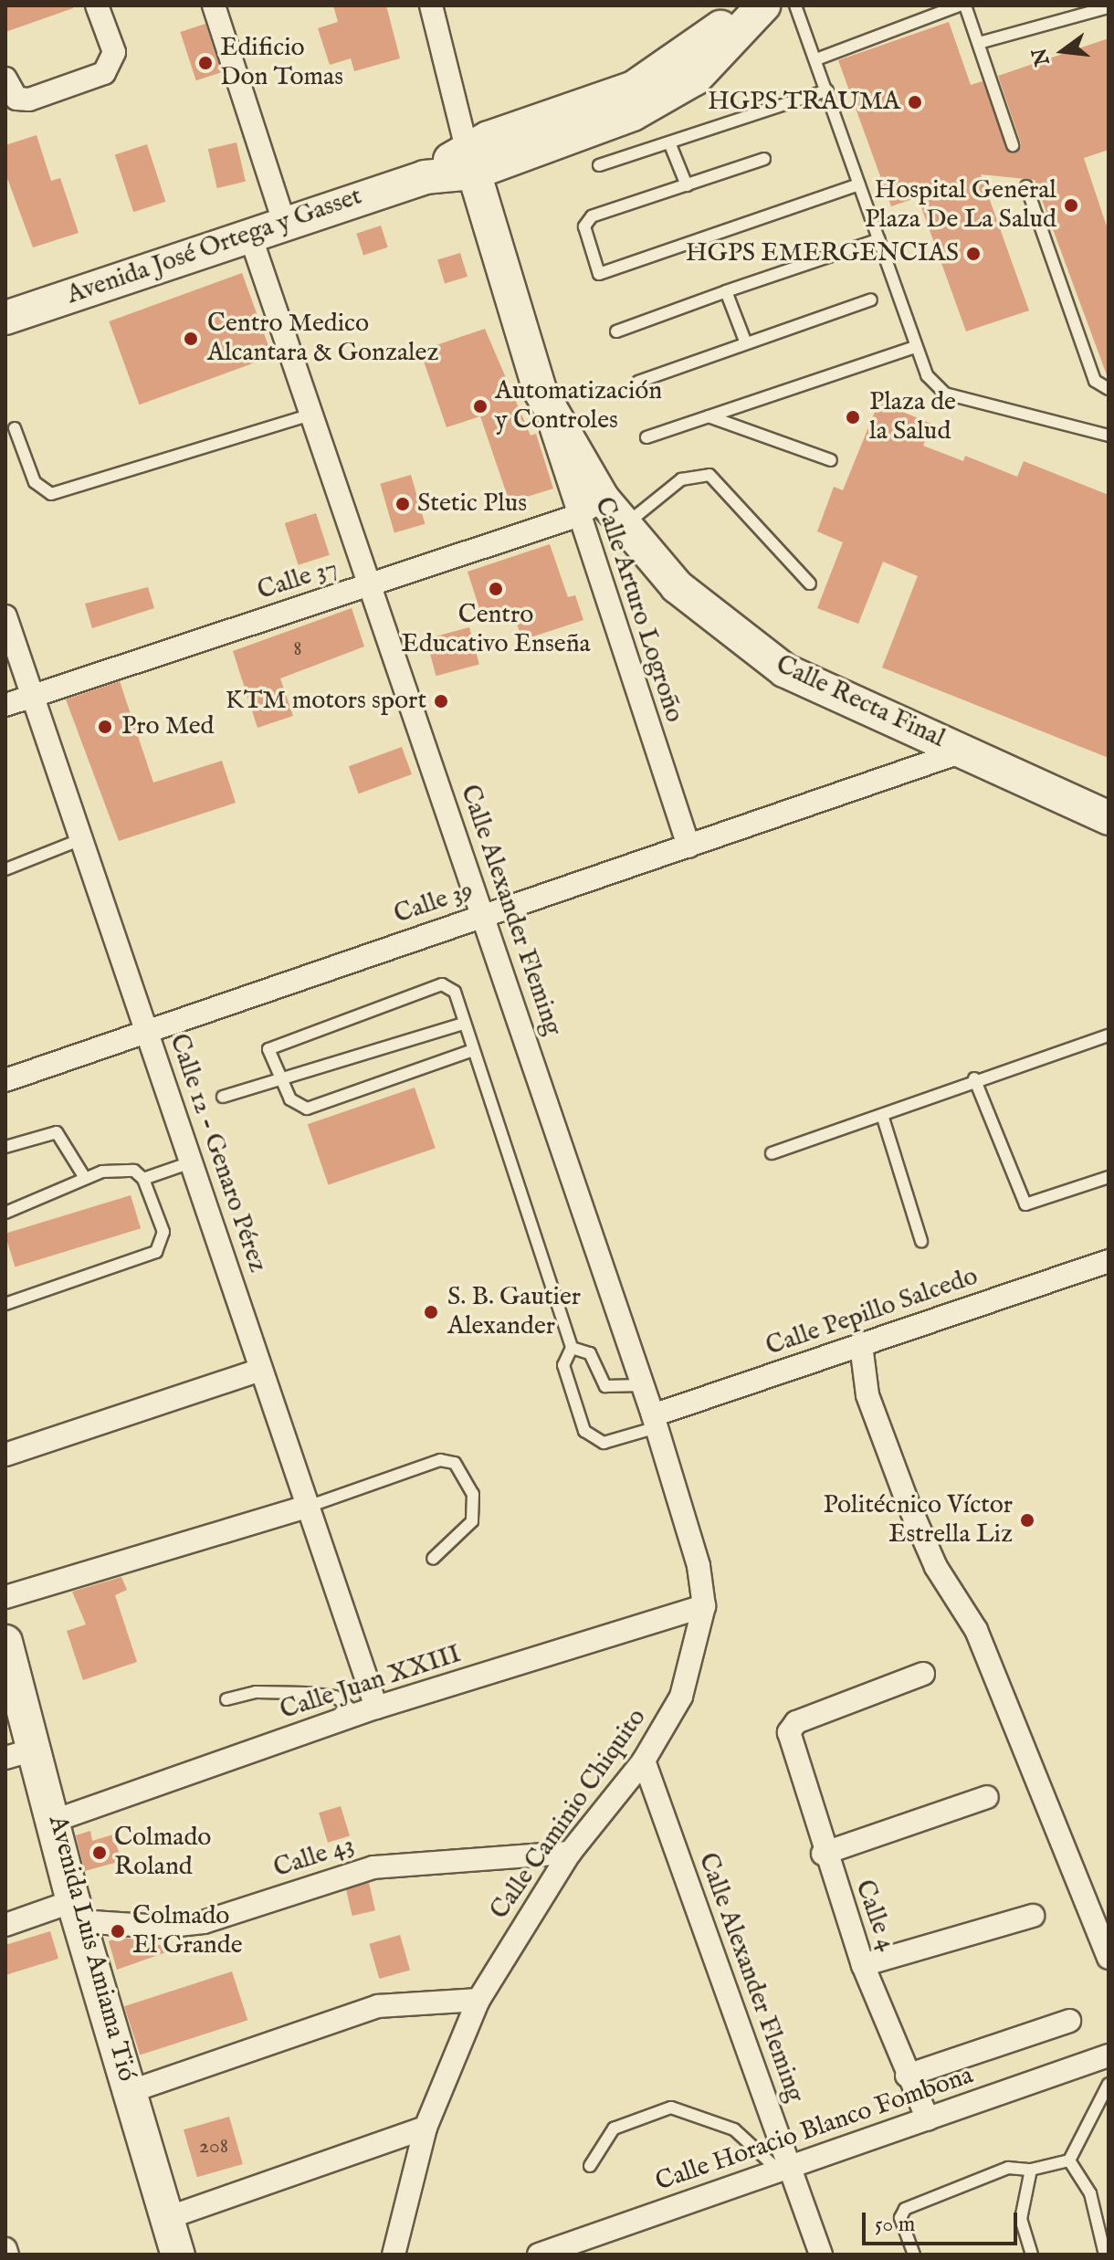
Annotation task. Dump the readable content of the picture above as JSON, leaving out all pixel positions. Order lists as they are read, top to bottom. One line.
{"streets":{"main road":["Avenida José Ortega y Gasset","Calle Recta Final","Avenida Luis Amiama Tió"],"street":["Calle 37","Calle Arturo Logroño","Calle 39","Calle Alexander Fleming","Calle 12 - Genaro Pérez","Calle Pepillo Salcedo","Calle Juan XXIII","Calle Caminio Chiquito","Calle 43","Calle 4","Calle Horacio Blanco Fombona"]},"crossings":[["Avenida José Ortega y Gasset","Calle Recta Final"],["Avenida José Ortega y Gasset","Calle Alexander Fleming"],["Calle 37","Calle Arturo Logroño"],["Calle 37","Calle Recta Final"],["Calle 37","Calle Alexander Fleming"],["Calle 37","Calle 12 - Genaro Pérez"],["Calle Arturo Logroño","Calle Recta Final"],["Calle Arturo Logroño","Calle 39"],["Calle Recta Final","Calle 39"],["Calle 39","Calle Alexander Fleming"],["Calle 39","Calle 12 - Genaro Pérez"],["Calle Alexander Fleming","Calle Pepillo Salcedo"],["Calle Alexander Fleming","Calle Juan XXIII"],["Calle Alexander Fleming","Calle Caminio Chiquito"],["Calle Alexander Fleming","Calle Horacio Blanco Fombona"],["Calle 12 - Genaro Pérez","Calle Juan XXIII"],["Calle Juan XXIII","Calle Caminio Chiquito"],["Calle Juan XXIII","Avenida Luis Amiama Tió"],["Calle Caminio Chiquito","Calle 43"],["Calle 43","Avenida Luis Amiama Tió"],["Calle 4","Calle Horacio Blanco Fombona"]],"places":["Edificio Don Tomas","HGPS TRAUMA","Hospital General Plaza De La Salud","HGPS EMERGENCIAS","Centro Medico Alcantara & Gonzalez","Automatización y Controles","Plaza de la Salud","Stetic Plus","Centro Educativo Enseña","KTM motors sport","Pro Med","S. B. Gautier Alexander","Politécnico Víctor Estrella Liz","Colmado Roland","Colmado El Grande"],"house_numbers":["8","208"],"scale_bar":"50 m","north":"left"}
